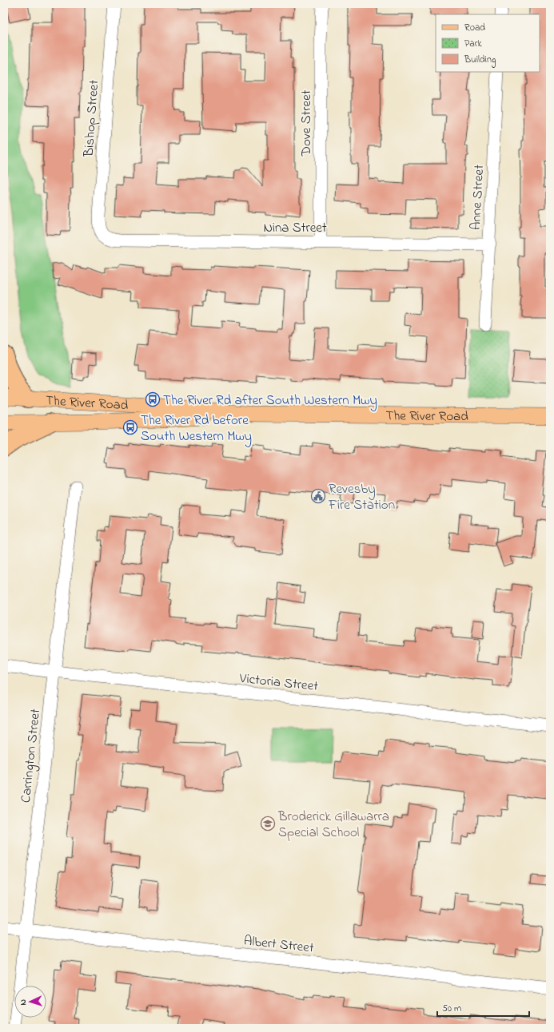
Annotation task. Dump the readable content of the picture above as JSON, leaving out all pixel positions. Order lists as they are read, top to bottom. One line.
{"streets":{"main road":["The River Road"],"street":["Bishop Street","Dove Street","Anne Street","Nina Street","Victoria Street","Carrington Street","Albert Street"]},"crossings":[["Bishop Street","Nina Street"],["Dove Street","Nina Street"],["Anne Street","Nina Street"],["Victoria Street","Carrington Street"],["Carrington Street","Albert Street"]],"places":{"bus stop":["The River Rd after South Western Mwy","The River Rd before South Western Mwy"],"public building":["Revesby Fire Station"],"school or university":["Broderick Gillawarra Special School"]},"legend":["Road","Park","Building"],"scale_bar":"50 m","north":"left"}
